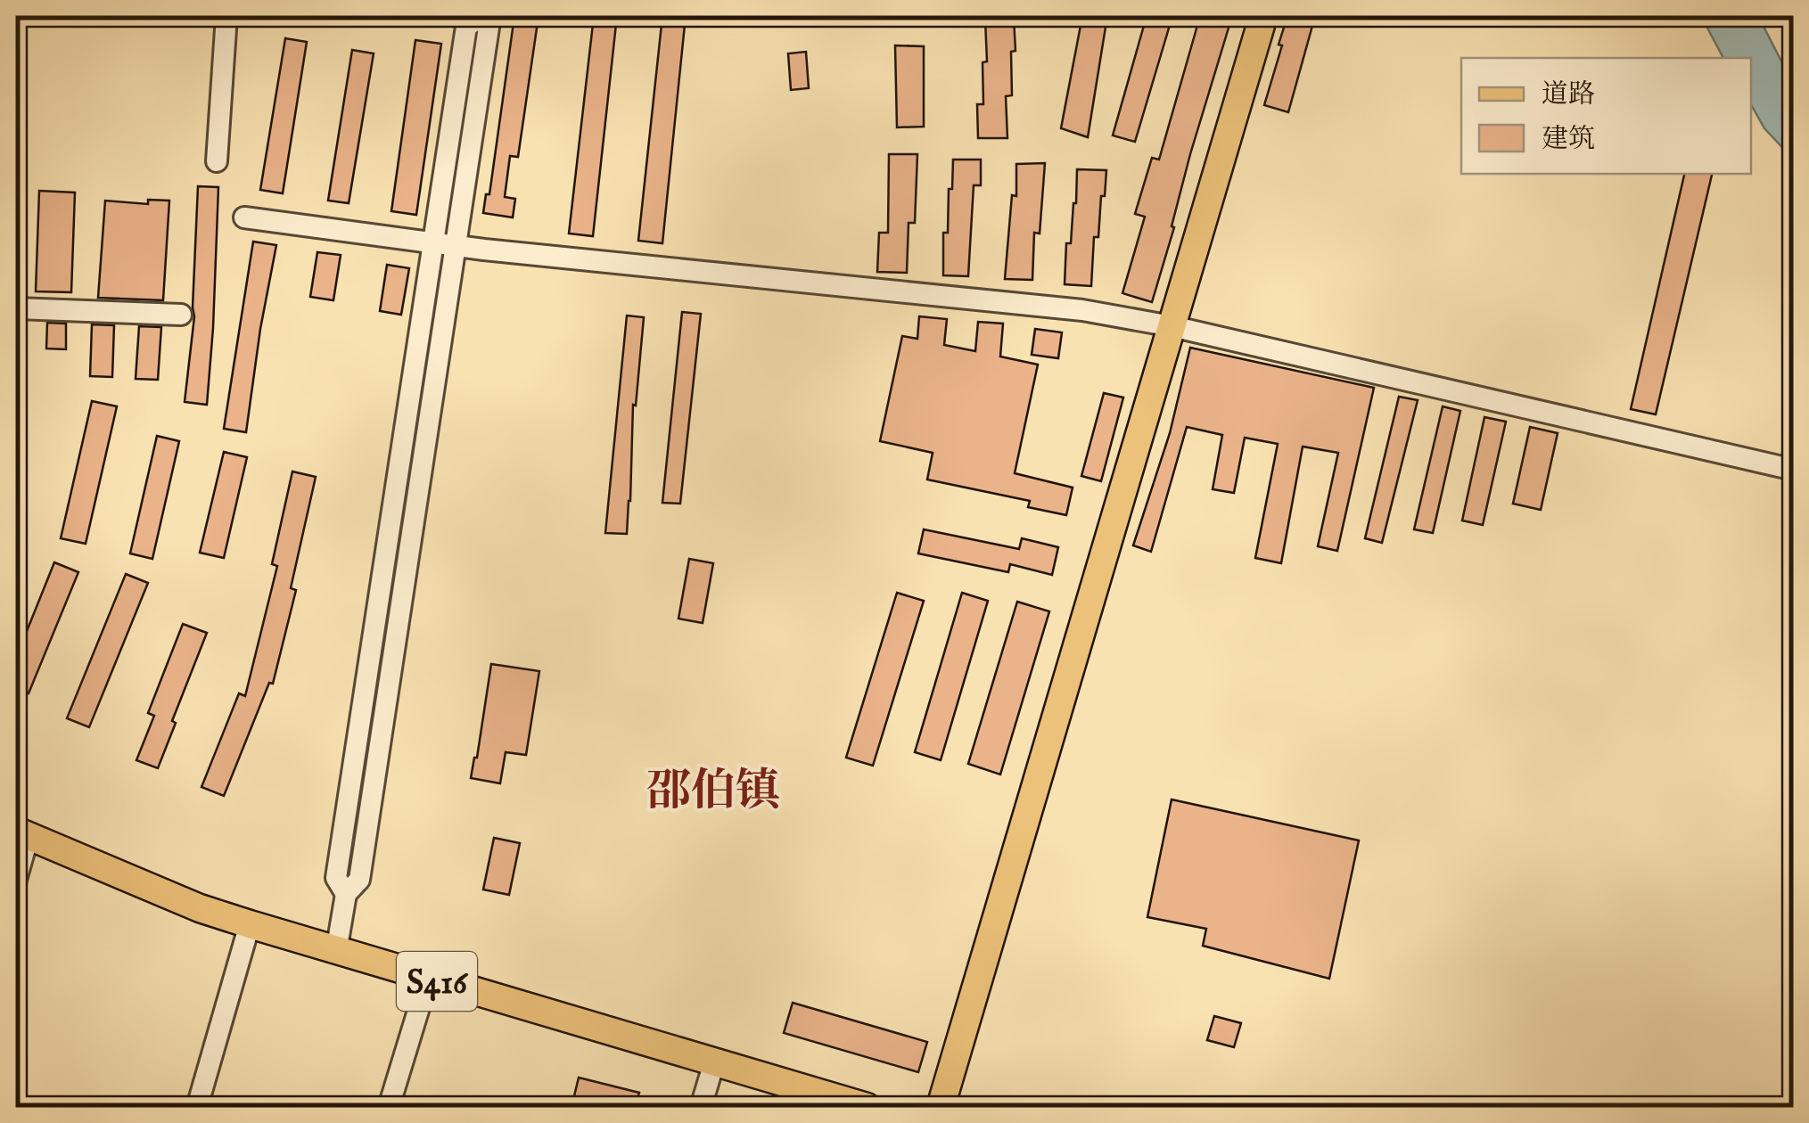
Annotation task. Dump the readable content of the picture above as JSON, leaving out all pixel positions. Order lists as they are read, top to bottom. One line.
{"streets":{"main road":["S416"]},"districts":["邵伯镇"],"legend":["道路","建筑"]}
